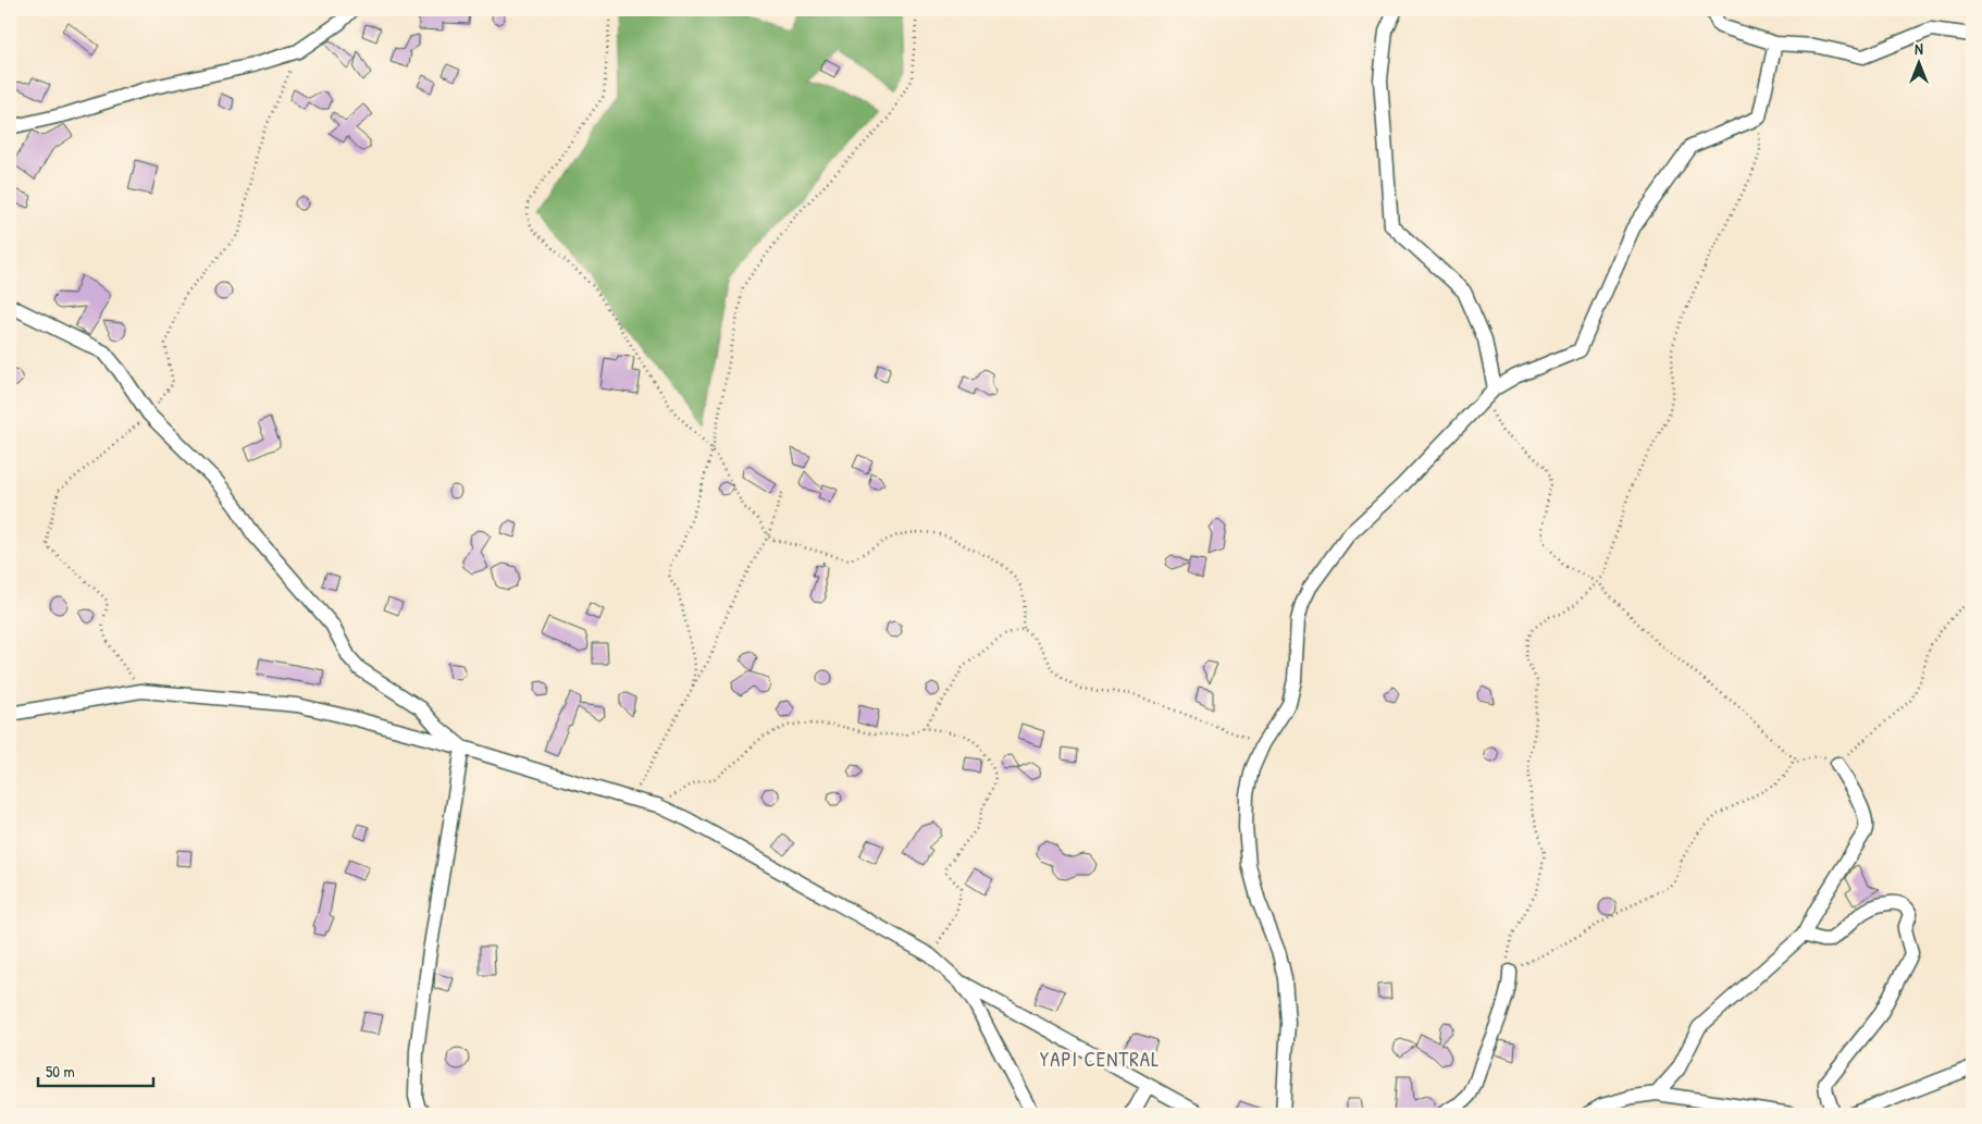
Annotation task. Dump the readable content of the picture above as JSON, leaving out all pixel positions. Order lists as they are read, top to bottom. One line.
{"districts":["YAPI CENTRAL"],"scale_bar":"50 m","north":"top"}
